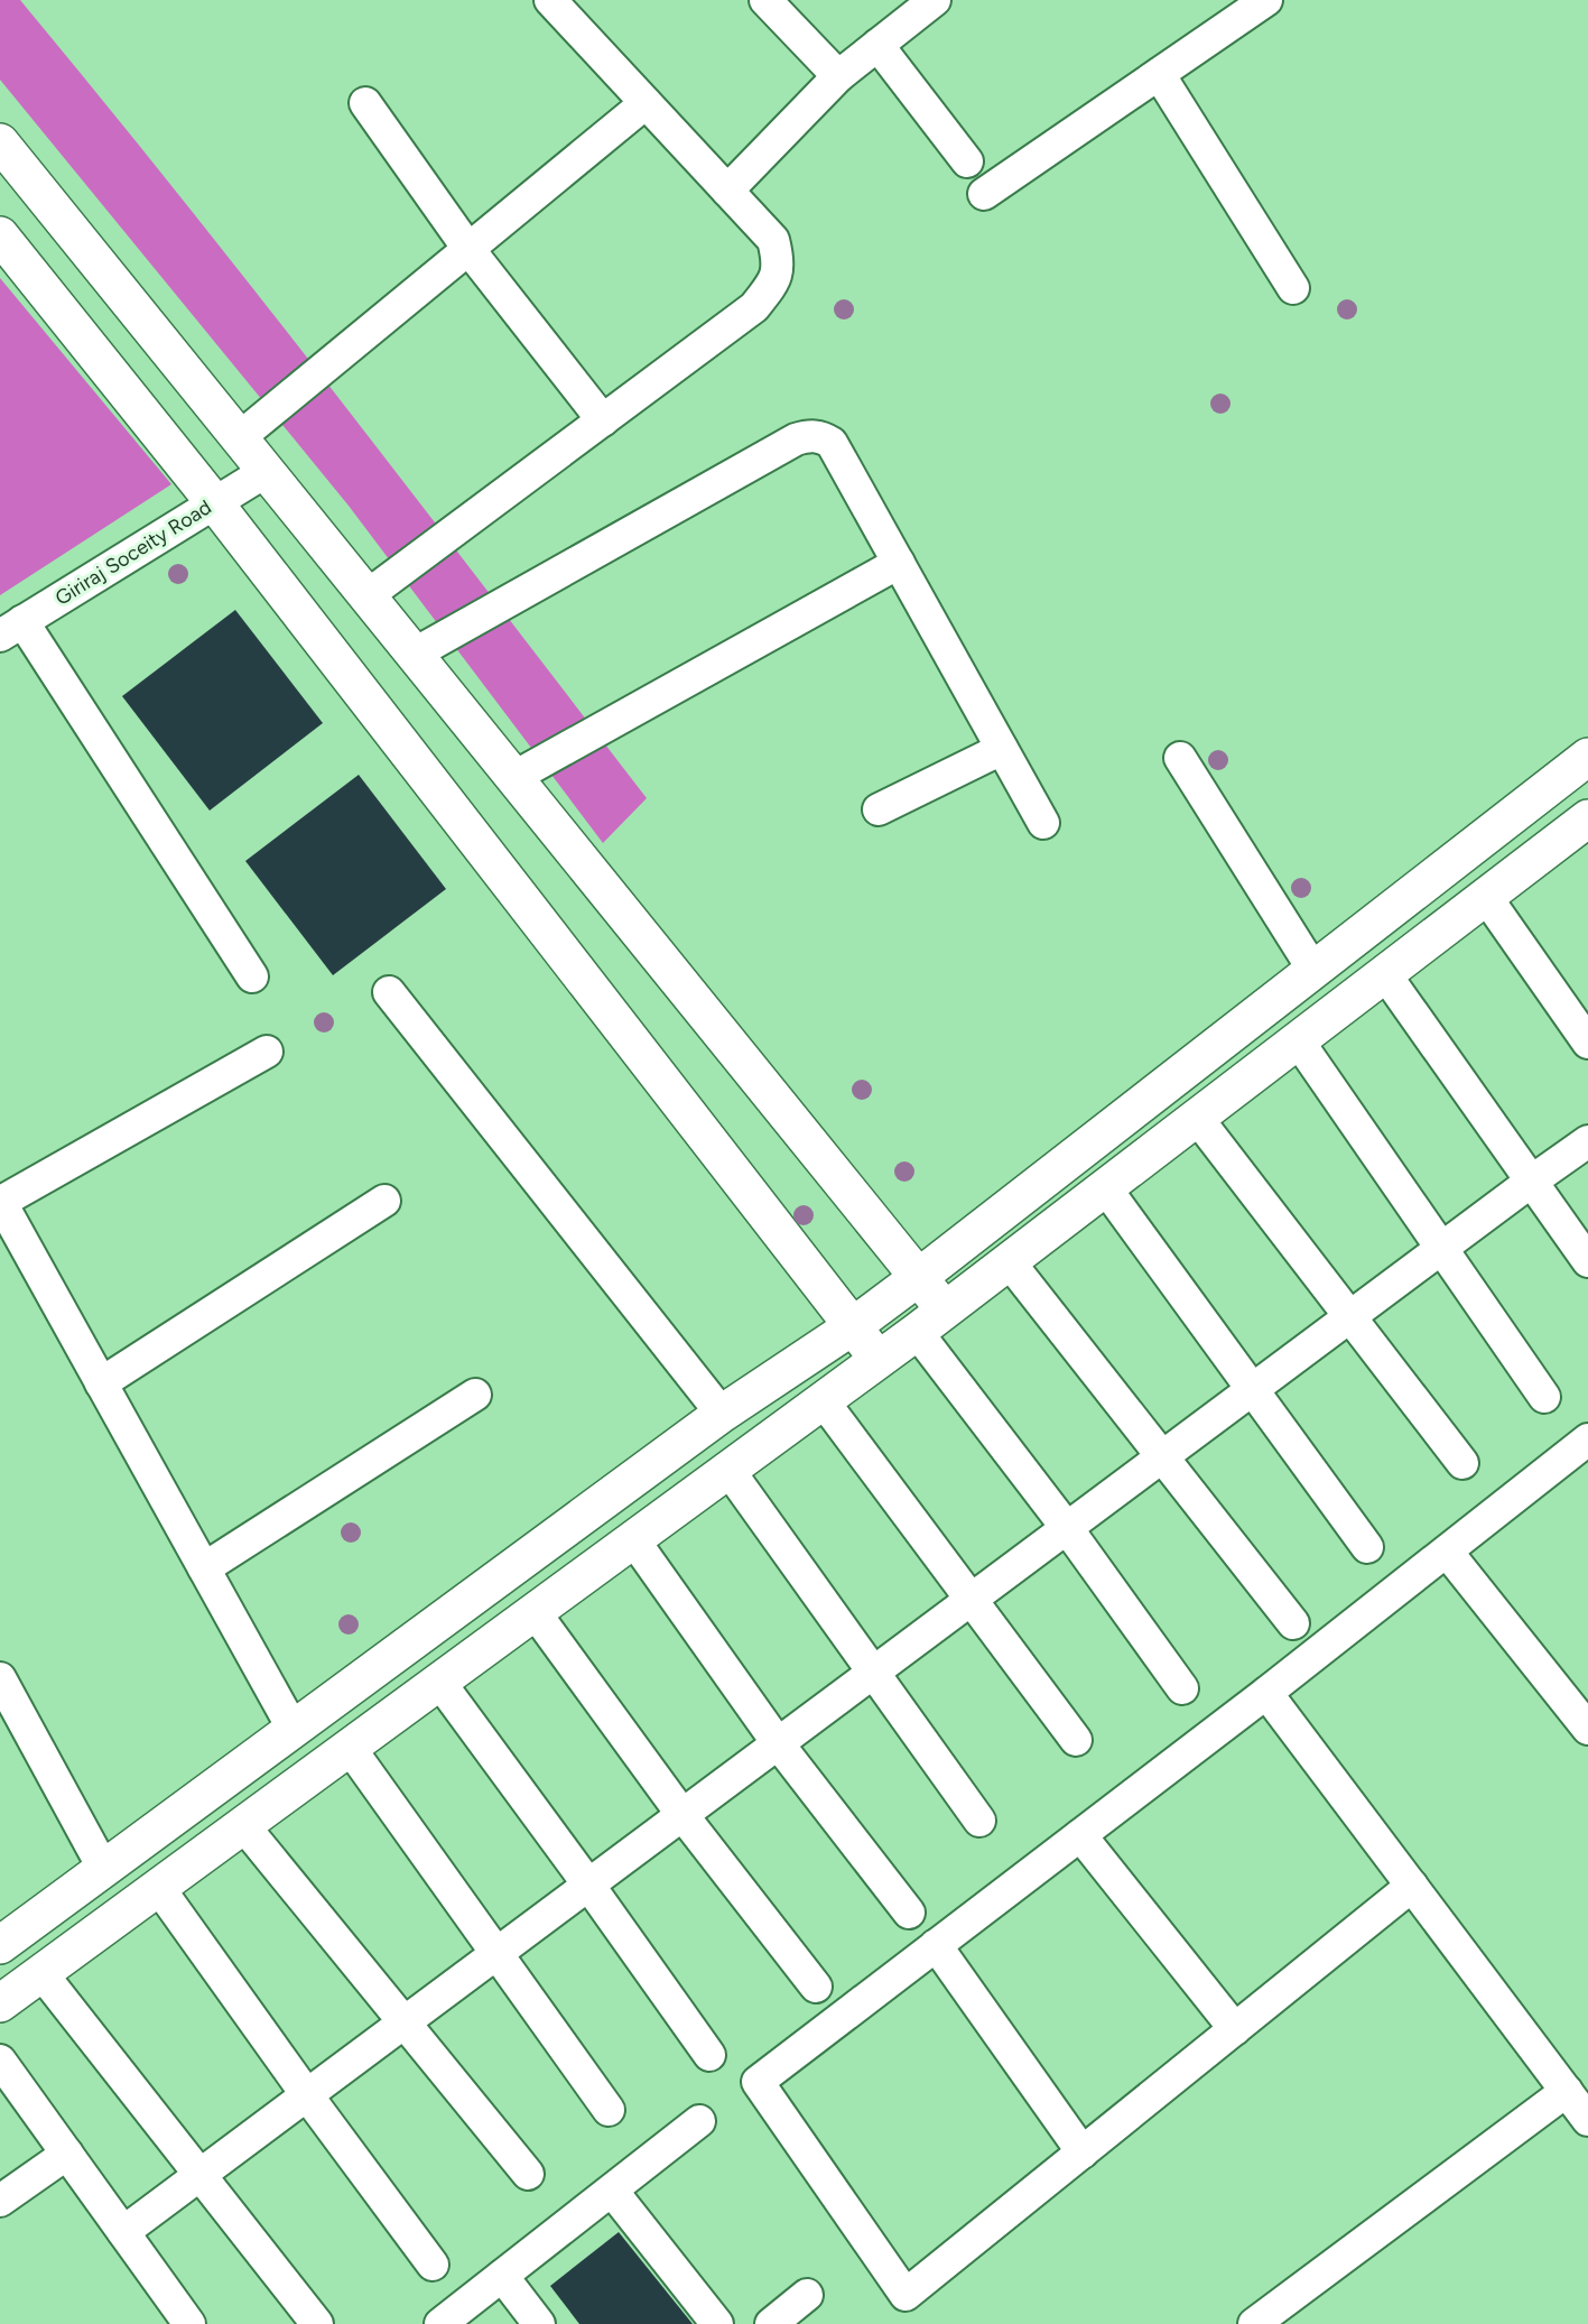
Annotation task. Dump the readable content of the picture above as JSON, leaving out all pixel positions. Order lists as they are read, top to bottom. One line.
{"streets":{"street":["Giriraj Soceity Road"]}}
